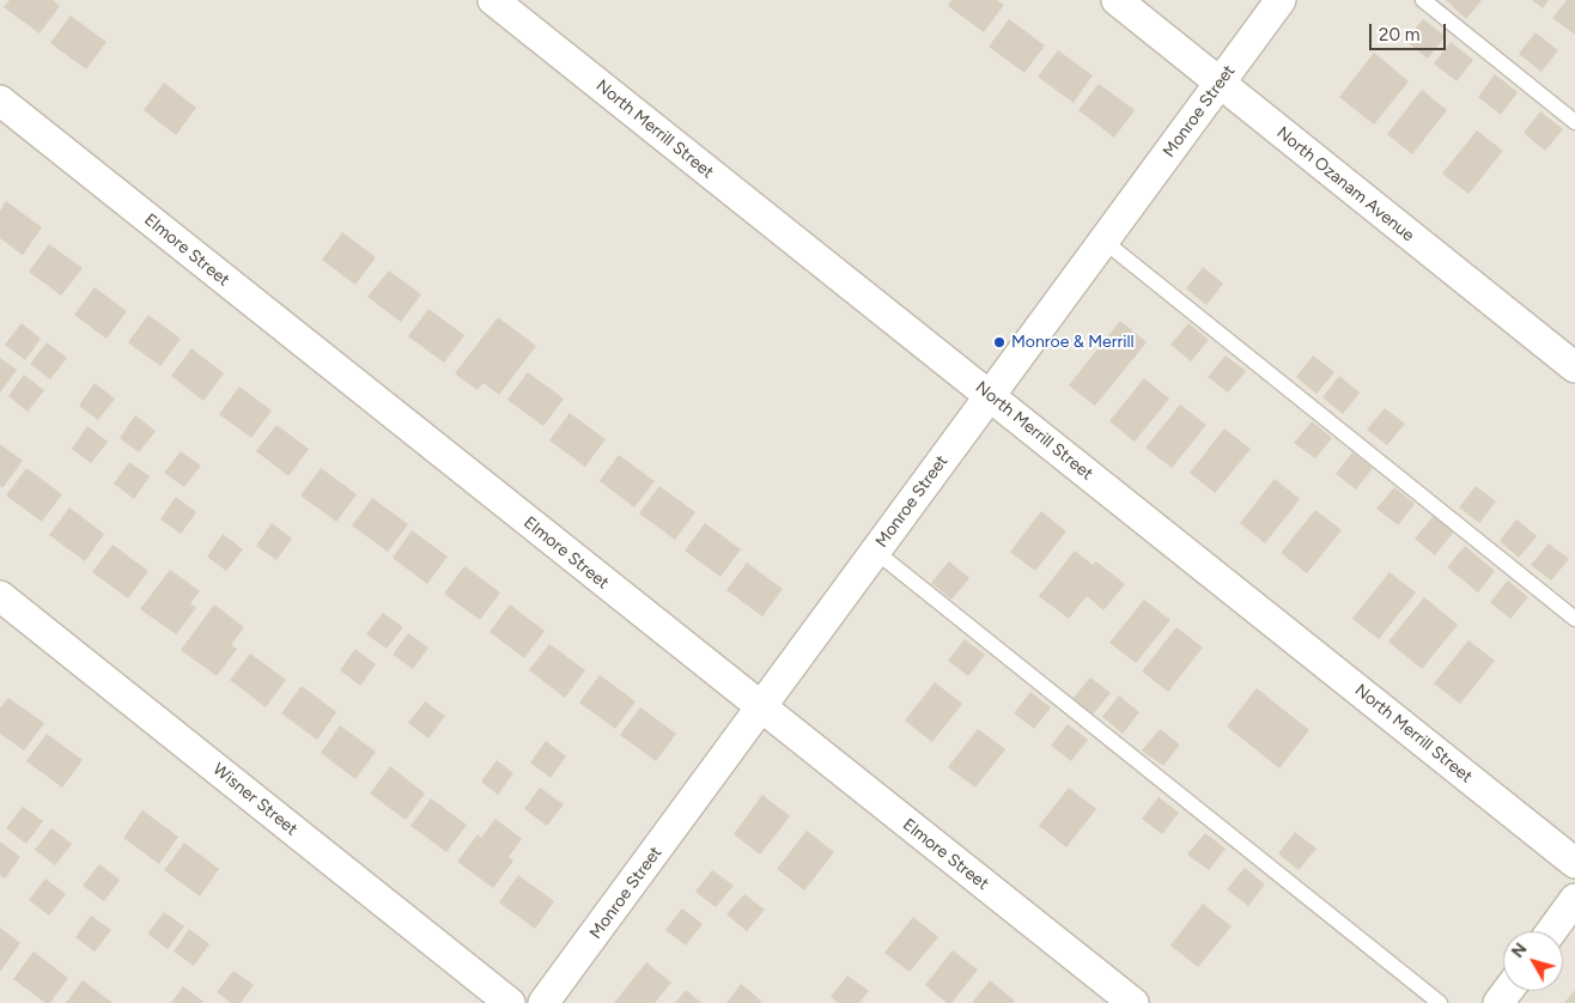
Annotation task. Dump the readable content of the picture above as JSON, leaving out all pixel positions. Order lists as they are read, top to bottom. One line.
{"streets":{"street":["Monroe Street","North Merrill Street","North Ozanam Avenue","Elmore Street","Wisner Street"]},"crossings":[["Monroe Street","North Merrill Street"],["Monroe Street","North Ozanam Avenue"],["Monroe Street","Elmore Street"]],"places":["Monroe & Merrill"],"scale_bar":"20 m","north":"top left"}
